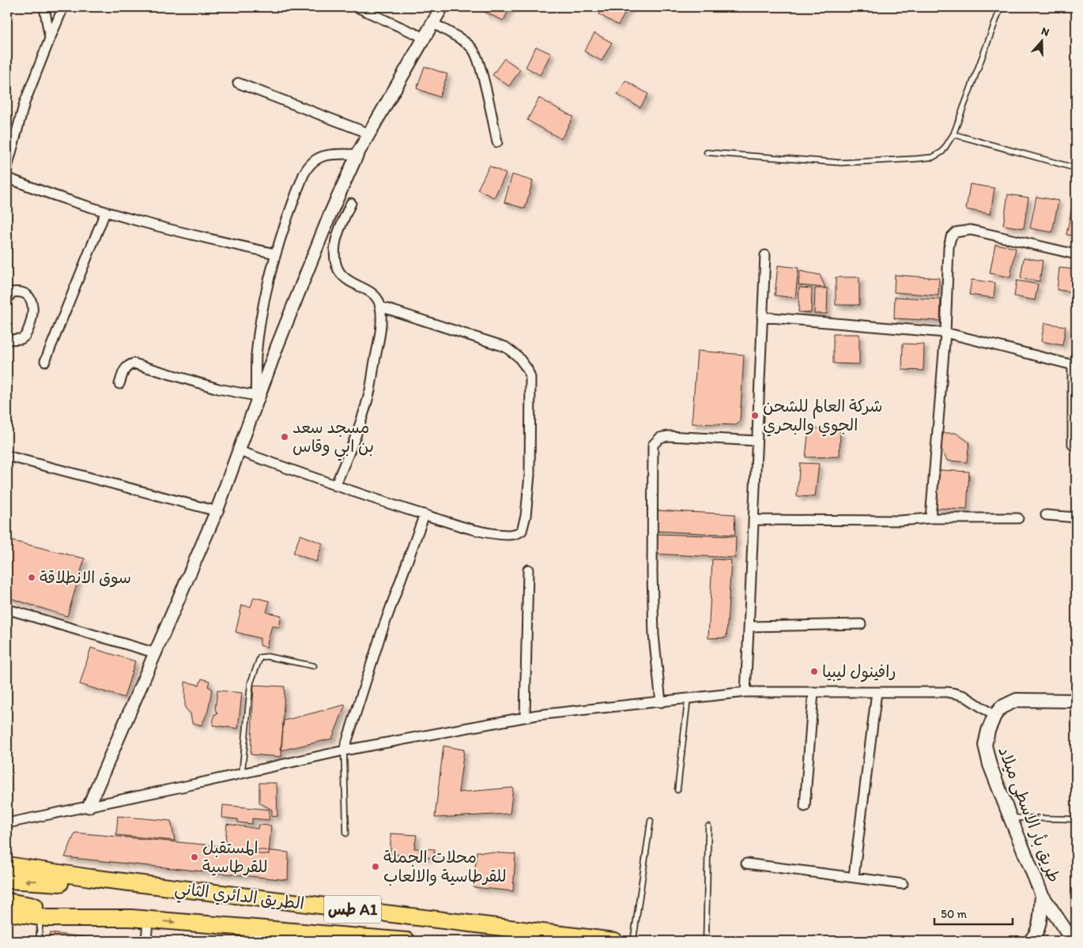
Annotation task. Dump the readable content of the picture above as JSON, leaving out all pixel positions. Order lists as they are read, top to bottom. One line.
{"streets":{"highway":["الطريق الدائري الثاني","طس A1"],"main road":["طريق بأر الأسطى ميلاد"]},"places":["شركة العالم للشحن الجوي والبحري","مسجد سعد بن ابي وقاس","سوق الانطلاقة","رافينول ليبيا","المستقبل للقرطاسية","محلات الجملة للقرطاسية والالعاب"],"scale_bar":"50 m","north":"top"}
